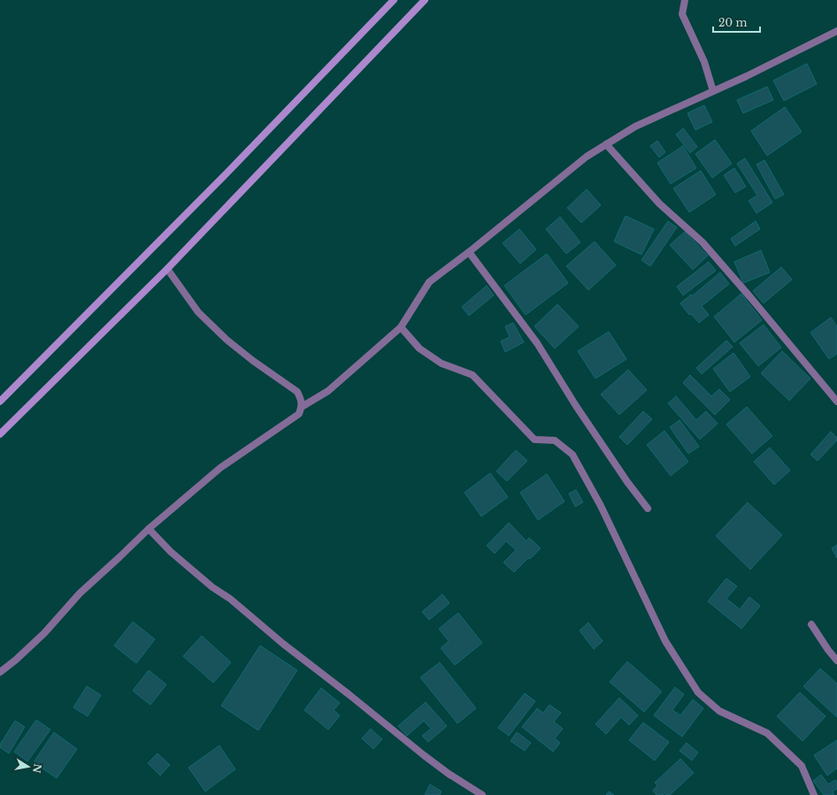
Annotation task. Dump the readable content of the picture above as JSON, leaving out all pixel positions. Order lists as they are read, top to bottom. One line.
{"scale_bar":"20 m","north":"right"}
